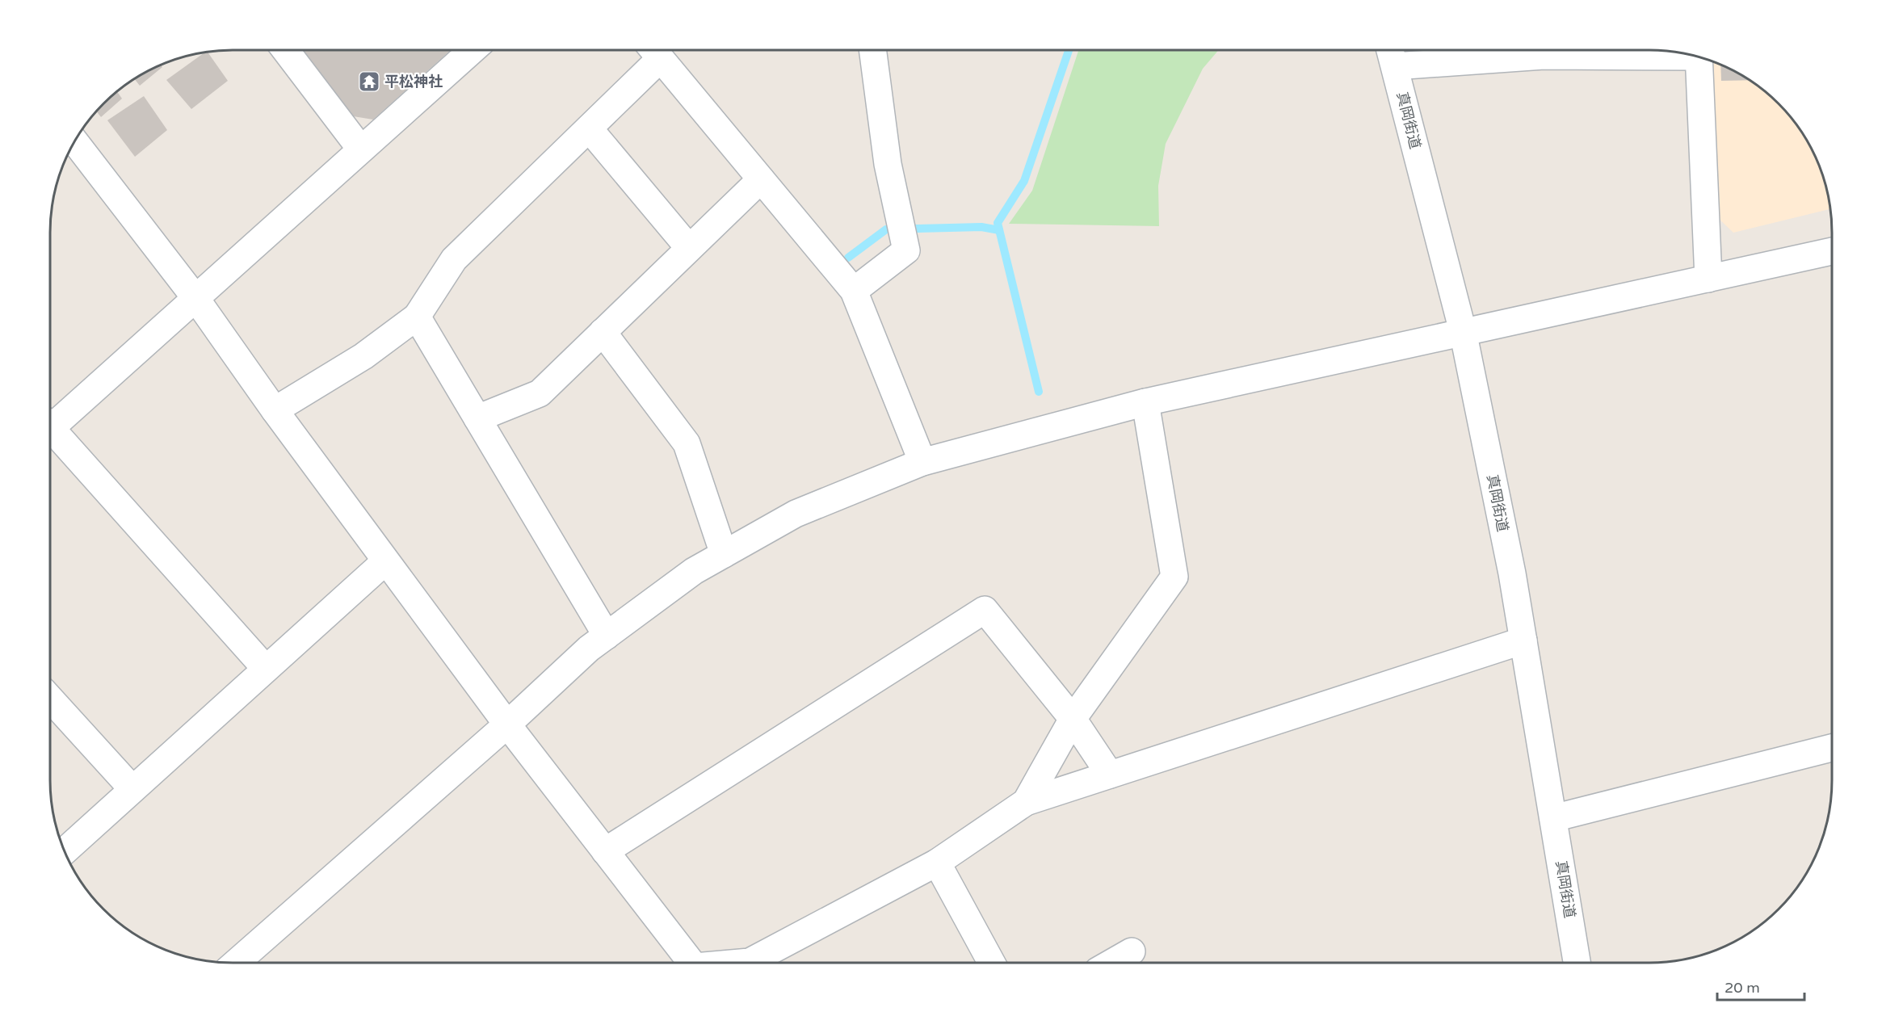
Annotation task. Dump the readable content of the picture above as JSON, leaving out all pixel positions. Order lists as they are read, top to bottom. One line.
{"streets":{"street":["真岡街道"]},"places":{"temple":["平松神社"]},"scale_bar":"20 m"}
